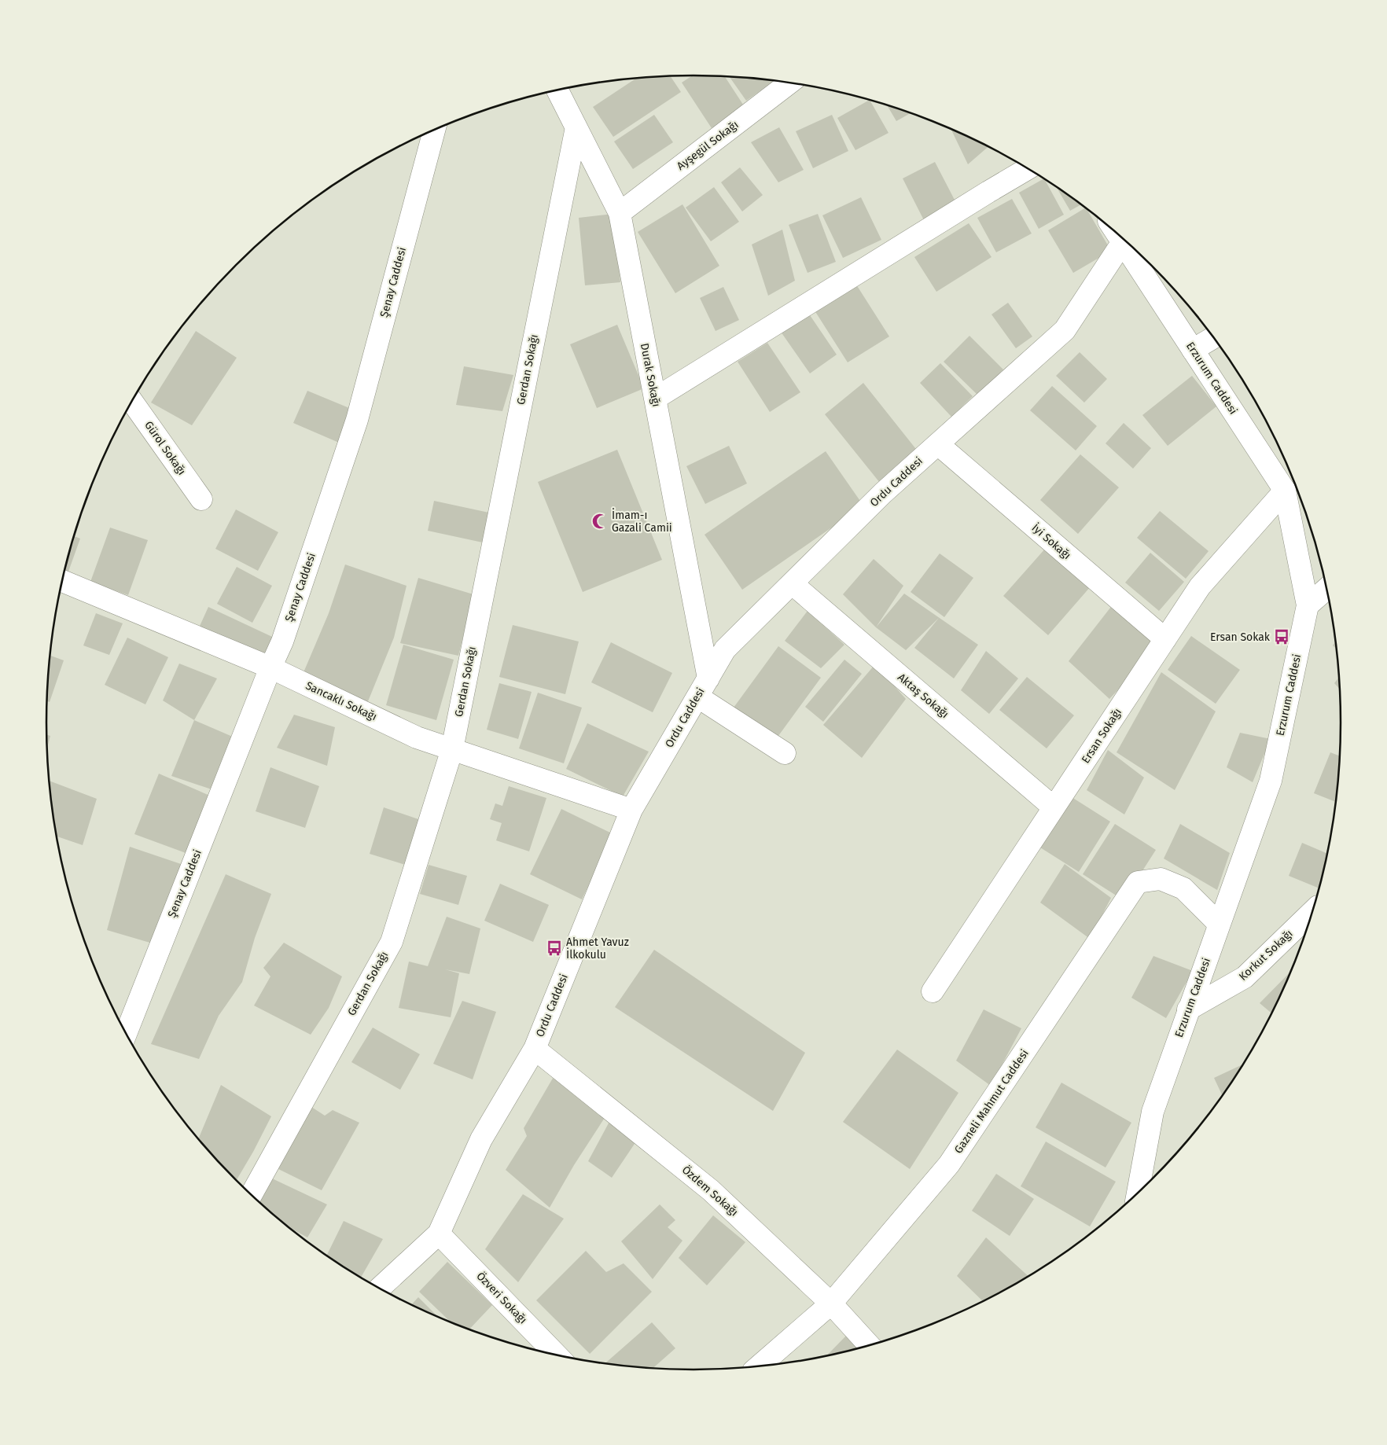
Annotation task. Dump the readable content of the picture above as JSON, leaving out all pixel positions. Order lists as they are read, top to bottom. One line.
{"streets":{"street":["Ayşegül Sokağı","Şenay Caddesi","Gerdan Sokağı","Durak Sokağı","Erzurum Caddesi","Gürol Sokağı","Ordu Caddesi","İyi Sokağı","Aktaş Sokağı","Sancaklı Sokağı","Ersan Sokağı","Korkut Sokağı","Gazneli Mahmut Caddesi","Özdem Sokağı","Özveri Sokağı"]},"crossings":[["Ayşegül Sokağı","Durak Sokağı"],["Şenay Caddesi","Sancaklı Sokağı"],["Gerdan Sokağı","Durak Sokağı"],["Gerdan Sokağı","Sancaklı Sokağı"],["Durak Sokağı","Ordu Caddesi"],["Erzurum Caddesi","Ordu Caddesi"],["Erzurum Caddesi","Ersan Sokağı"],["Erzurum Caddesi","Korkut Sokağı"],["Erzurum Caddesi","Gazneli Mahmut Caddesi"],["Ordu Caddesi","İyi Sokağı"],["Ordu Caddesi","Aktaş Sokağı"],["Ordu Caddesi","Sancaklı Sokağı"],["Ordu Caddesi","Özdem Sokağı"],["Ordu Caddesi","Özveri Sokağı"],["İyi Sokağı","Ersan Sokağı"],["Aktaş Sokağı","Ersan Sokağı"],["Gazneli Mahmut Caddesi","Özdem Sokağı"]],"places":{"mosque":["İmam-ı Gazali Camii"],"bus stop":["Ersan Sokak","Ahmet Yavuz İlkokulu"]}}
